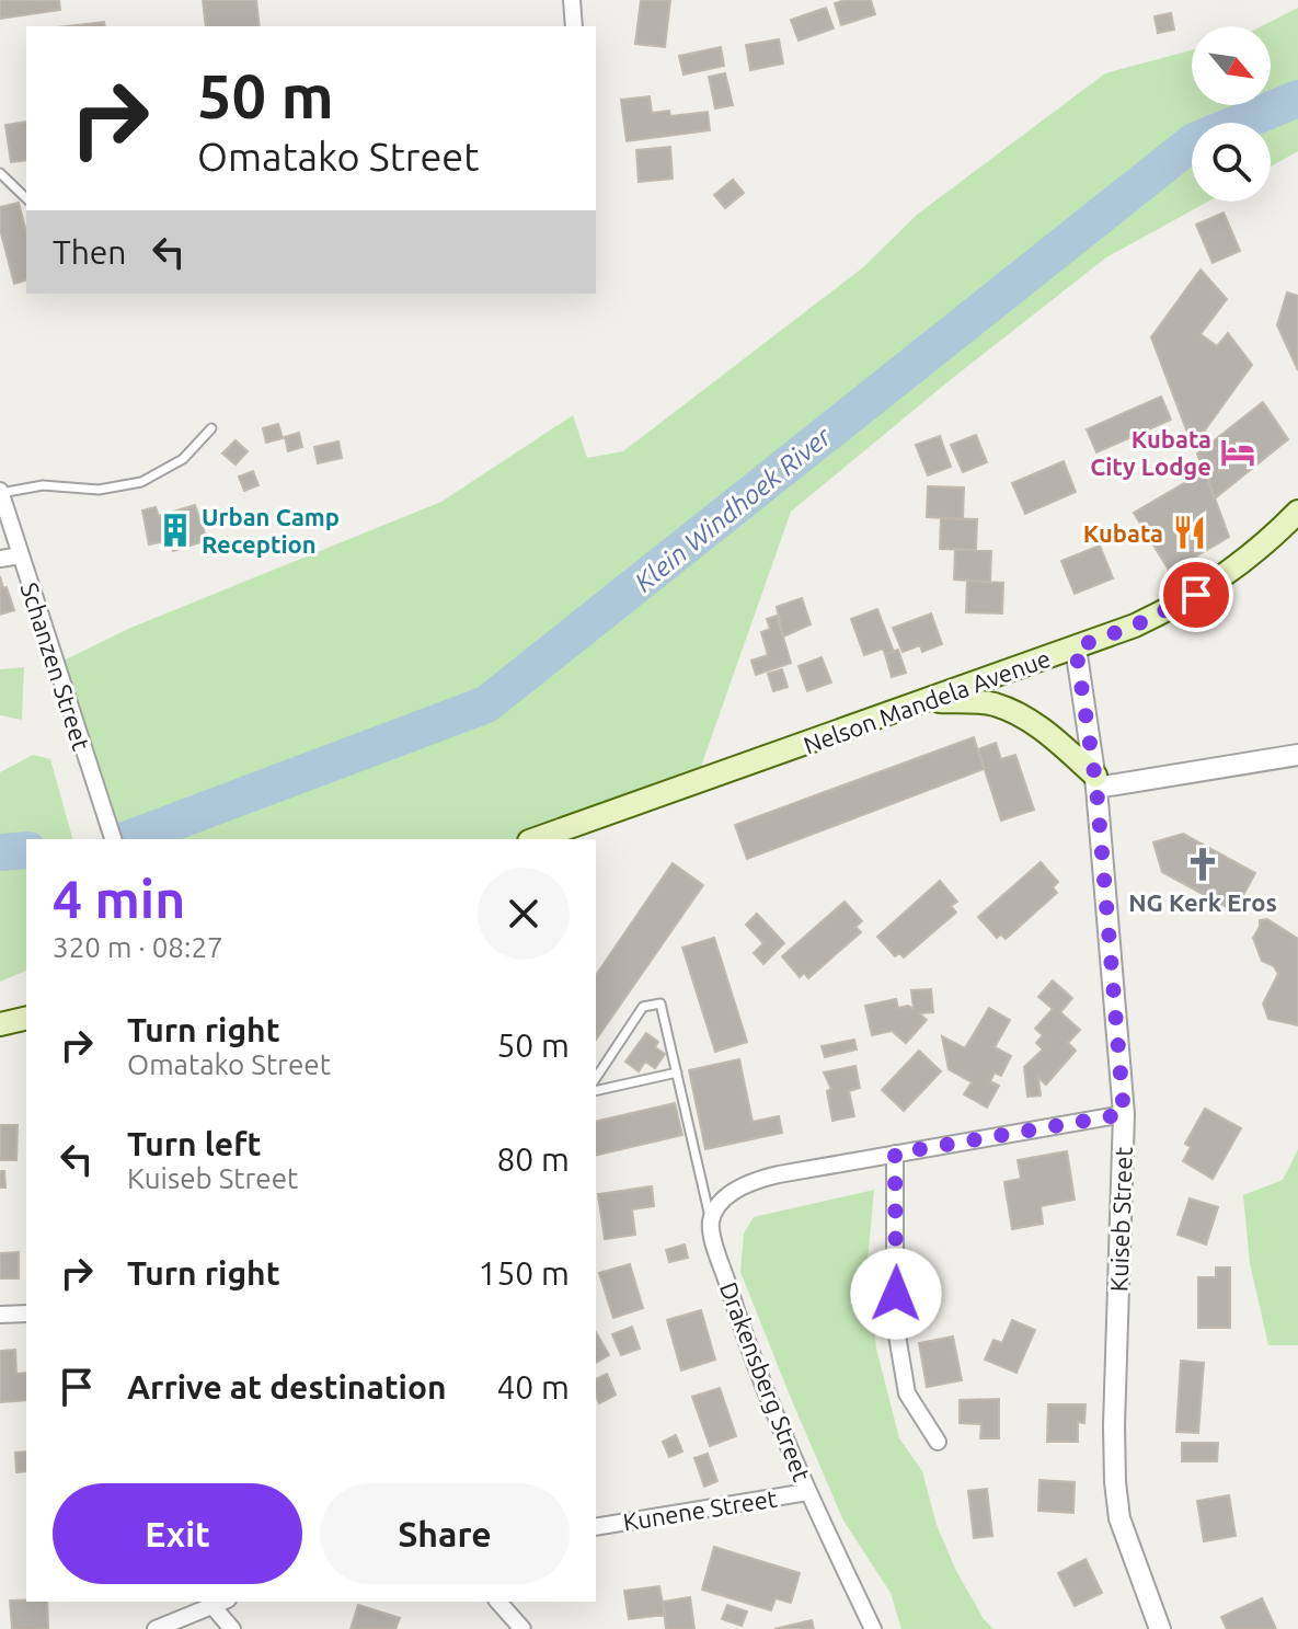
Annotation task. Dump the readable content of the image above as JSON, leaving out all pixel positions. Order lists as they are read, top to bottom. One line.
{"streets":{"main road":["Nelson Mandela Avenue"],"street":["Schanzen Street","Kuiseb Street","Drakensberg Street","Kunene Street"]},"crossings":[["Nelson Mandela Avenue","Kuiseb Street"],["Drakensberg Street","Kunene Street"]],"water":["Klein Windhoek River"],"places":{"hotel":["Kubata City Lodge"],"building":["Urban Camp Reception"],"restaurant":["Kubata"],"church":["NG Kerk Eros"]},"north":"bottom right","page":{"turn":["50 m","Omatako Street"],"then":"Then","heading":["4 min","320 m · 08:27"],"list":[{"name":"Turn right","note":"Omatako Street","value":"50 m"},{"name":"Turn left","note":"Kuiseb Street","value":"80 m"},{"name":"Turn right","value":"150 m"},{"name":"Arrive at destination","value":"40 m"}],"buttons":["Exit","Share"]}}
